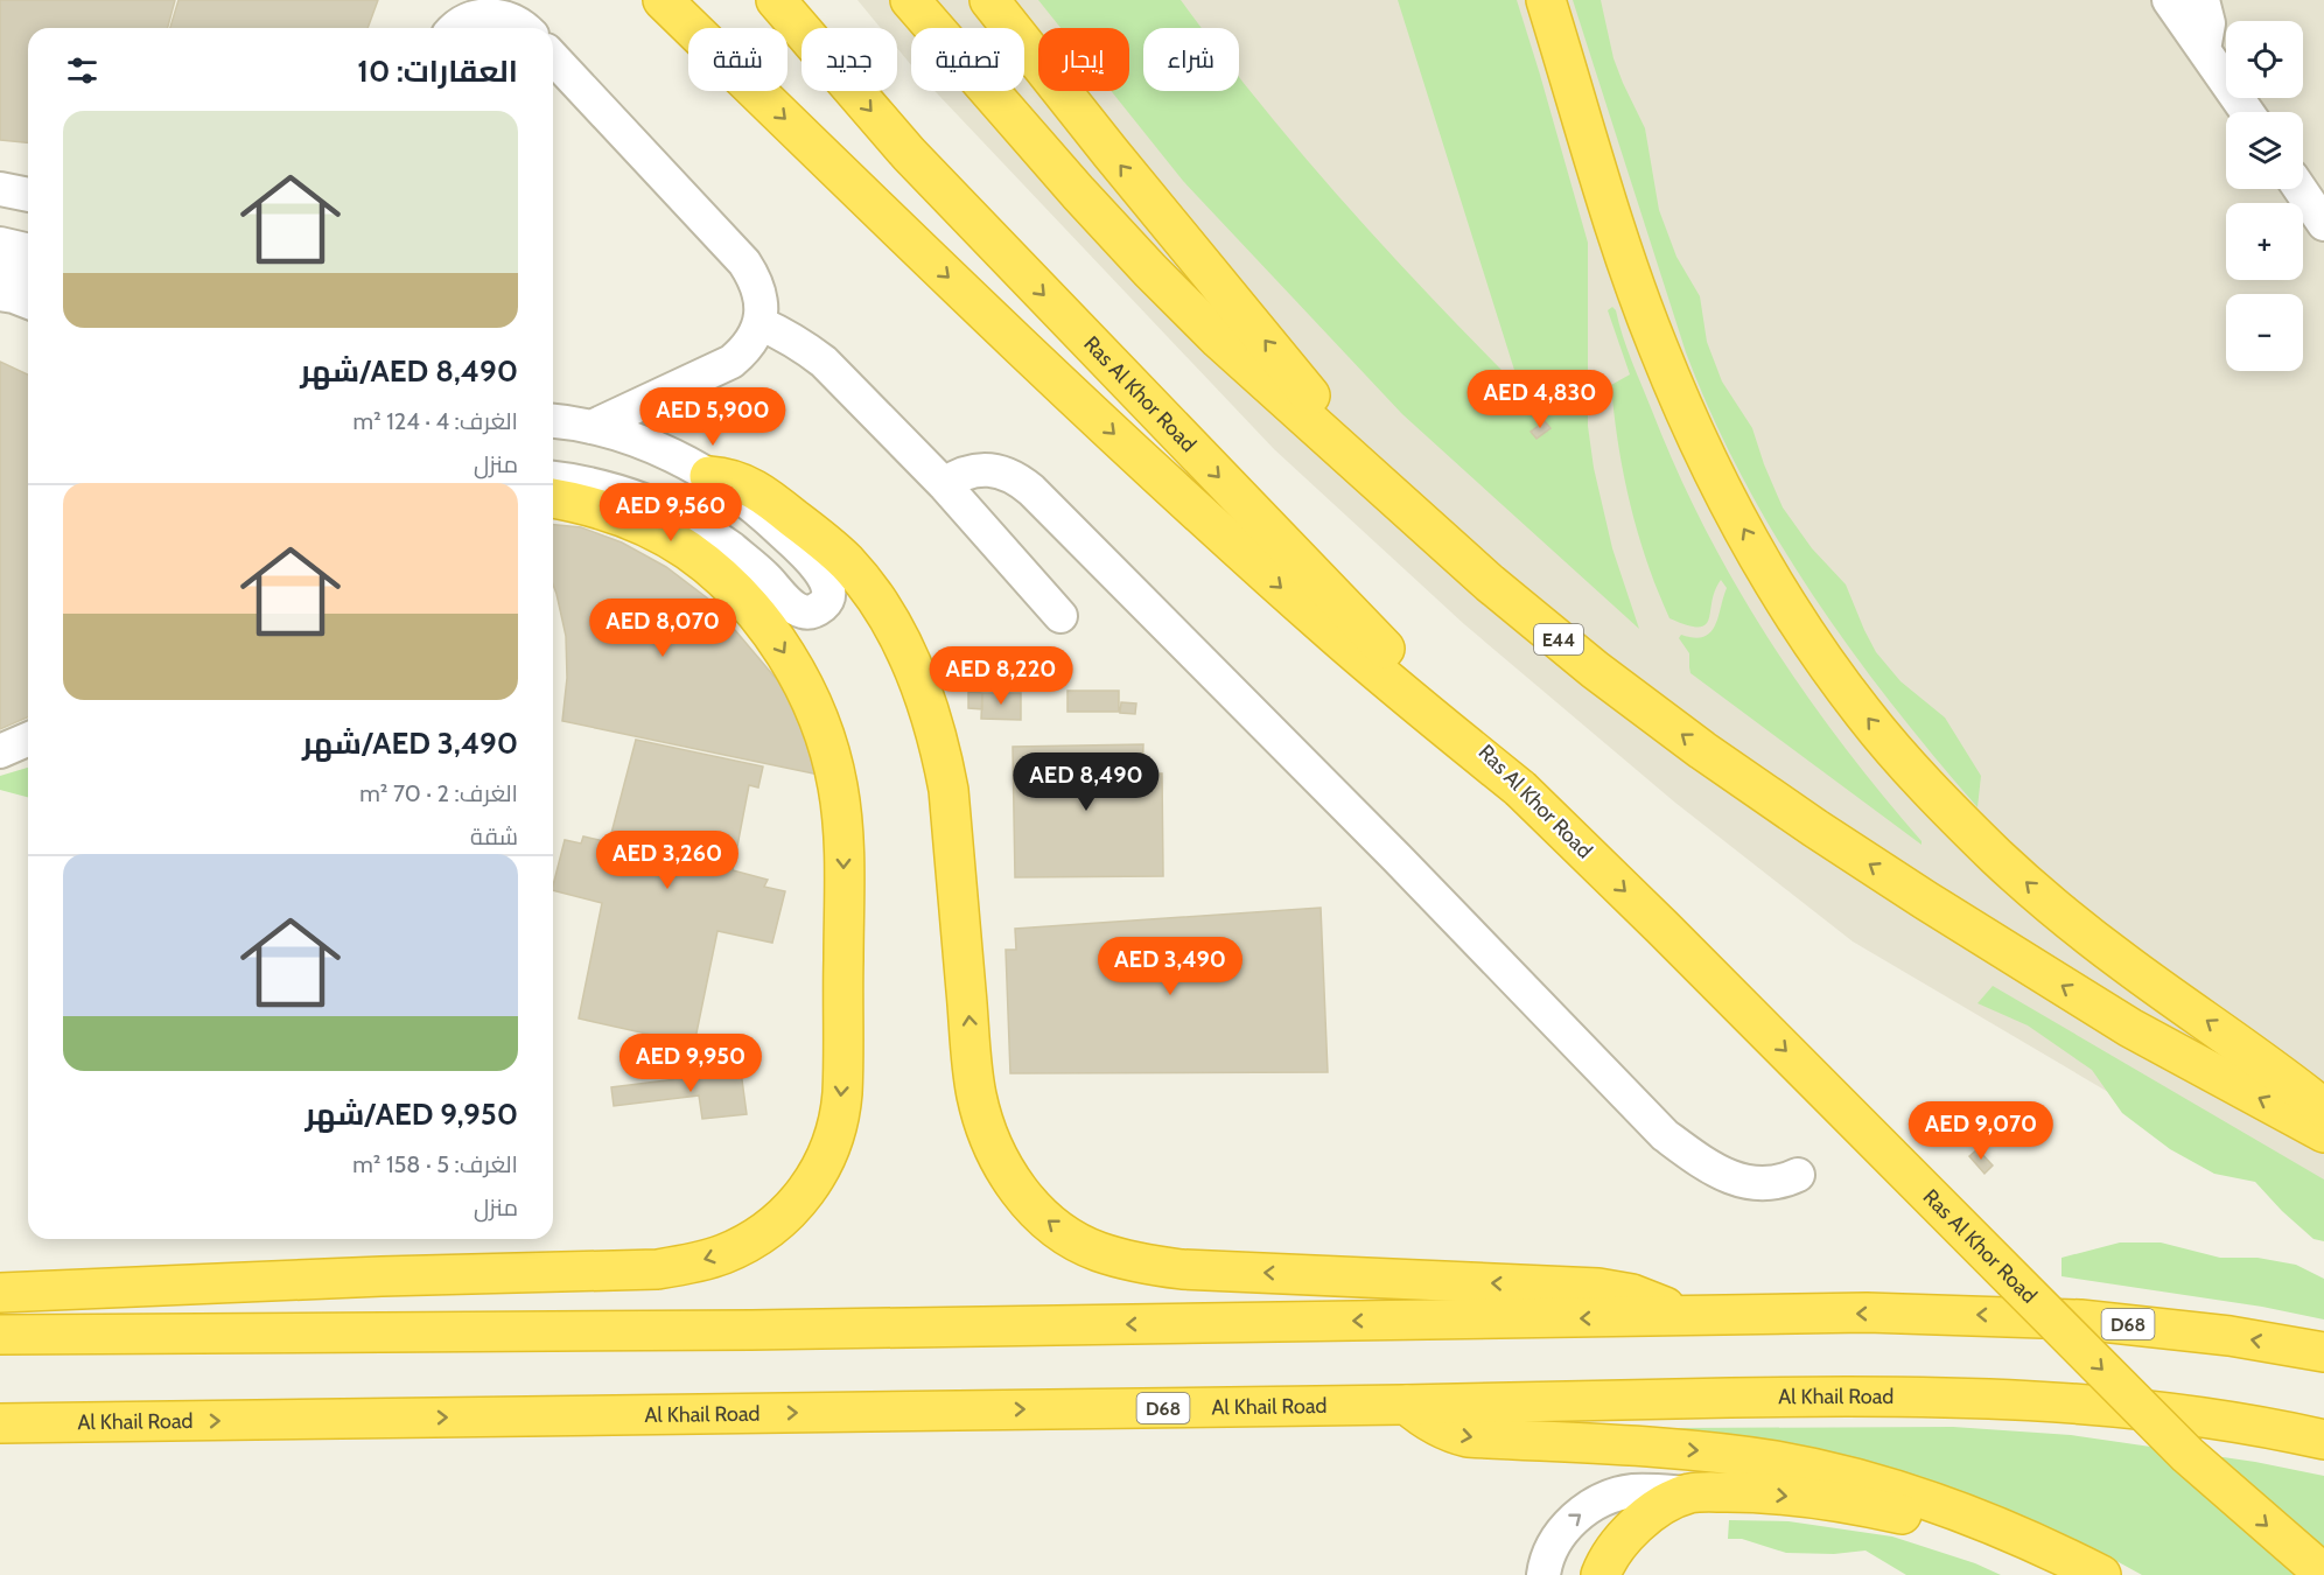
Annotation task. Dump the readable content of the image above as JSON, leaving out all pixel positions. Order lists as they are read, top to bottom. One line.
{"streets":{"highway":["Ras Al Khor Road","E44","D68","Al Khail Road"]},"page":{"map_buttons":["+","−"],"chip":["شراء","إيجار","تصفية","جديد","شقة"],"heading":"العقارات: 10","list":[{"name":"AED 8,490/شهر","note":"الغرف: 4 · 124 m² · منزل"},{"name":"AED 3,490/شهر","note":"الغرف: 2 · 70 m² · شقة"},{"name":"AED 9,950/شهر","note":"الغرف: 5 · 158 m² · منزل"}],"price":["AED 4,830","AED 5,900","AED 9,560","AED 8,070","AED 8,220","AED 8,490","AED 3,260","AED 3,490","AED 9,950","AED 9,070"]}}
